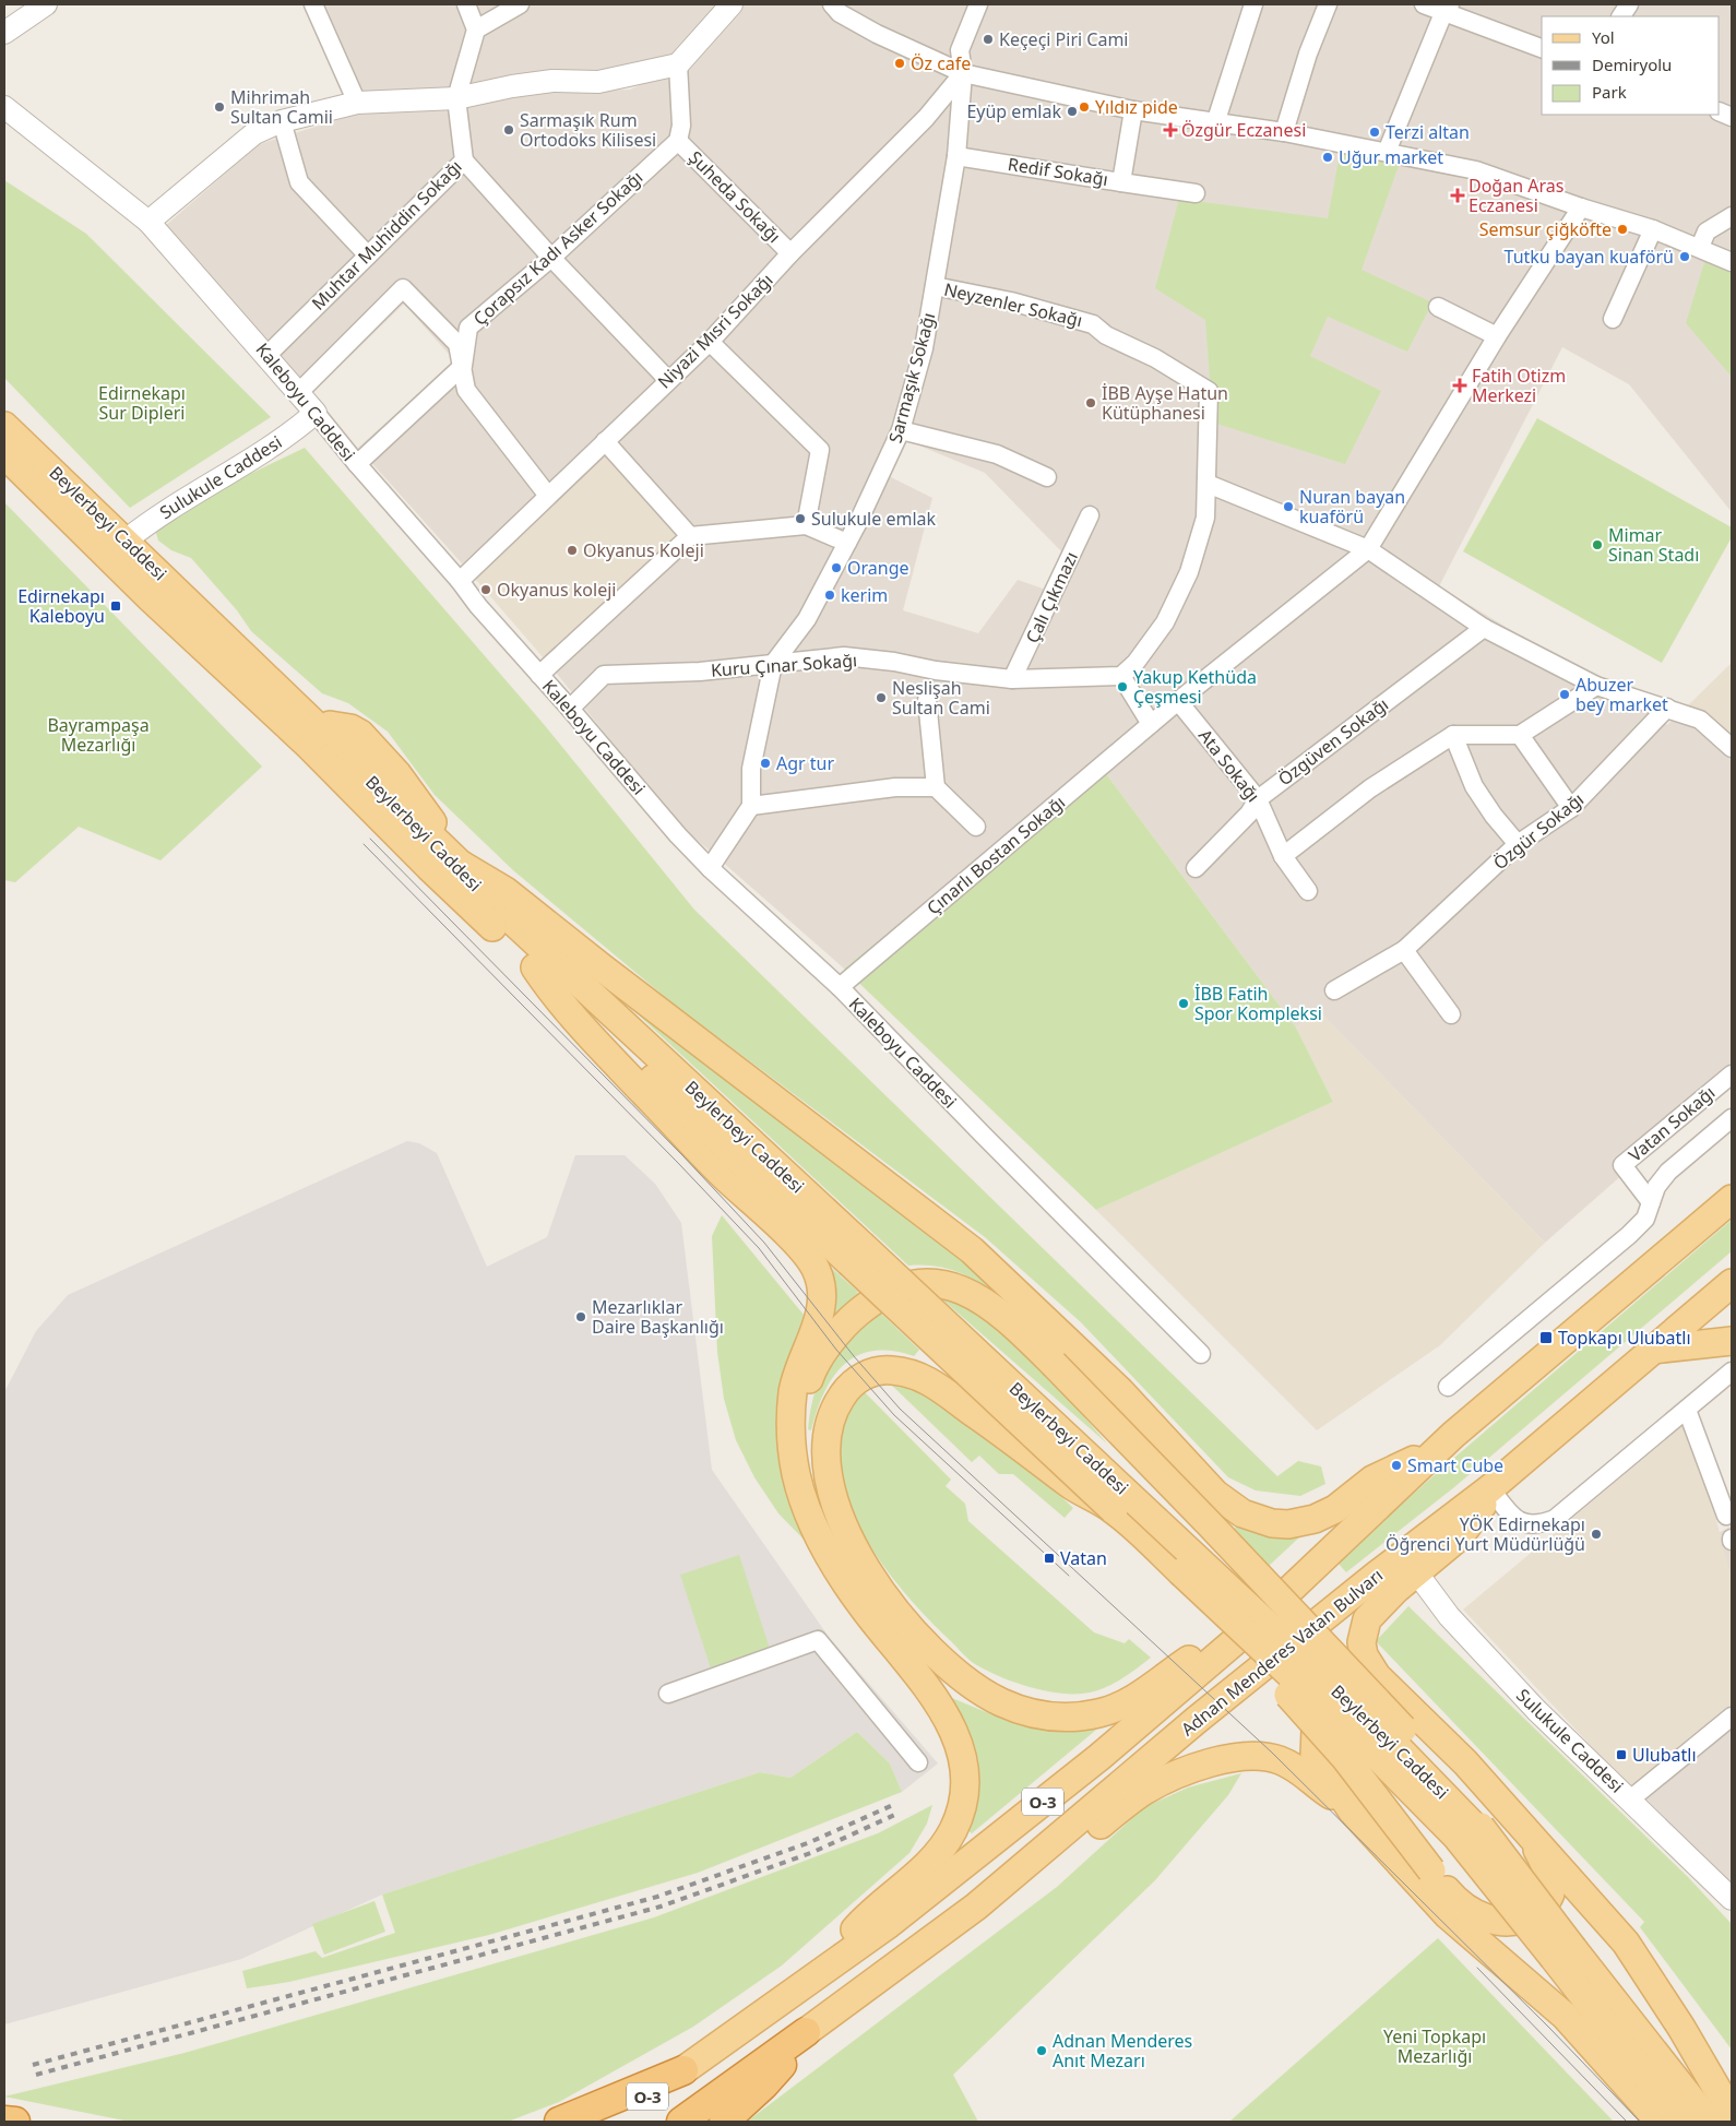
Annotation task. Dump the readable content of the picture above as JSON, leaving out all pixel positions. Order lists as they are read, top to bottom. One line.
{"streets":{"highway":["O-3"],"main road":["Beylerbeyi Caddesi","Adnan Menderes Vatan Bulvarı"],"street":["Redif Sokağı","Şuheda Sokağı","Muhtar Muhiddin Sokağı","Çorapsız Kadı Asker Sokağı","Neyzenler Sokağı","Niyazi Mısri Sokağı","Sarmaşık Sokağı","Kaleboyu Caddesi","Sulukule Caddesi","Çalı Çıkmazı","Kuru Çınar Sokağı","Özgüven Sokağı","Ata Sokağı","Özgür Sokağı","Çınarlı Bostan Sokağı","Vatan Sokağı"]},"crossings":[["Redif Sokağı","Sarmaşık Sokağı"],["Şuheda Sokağı","Çorapsız Kadı Asker Sokağı"],["Şuheda Sokağı","Niyazi Mısri Sokağı"],["Muhtar Muhiddin Sokağı","Kaleboyu Caddesi"],["Neyzenler Sokağı","Sarmaşık Sokağı"],["Niyazi Mısri Sokağı","Sarmaşık Sokağı"],["Niyazi Mısri Sokağı","Kaleboyu Caddesi"],["Sarmaşık Sokağı","Kuru Çınar Sokağı"],["Kaleboyu Caddesi","Sulukule Caddesi"],["Kaleboyu Caddesi","Kuru Çınar Sokağı"],["Kaleboyu Caddesi","Çınarlı Bostan Sokağı"],["Sulukule Caddesi","Beylerbeyi Caddesi"],["Çalı Çıkmazı","Kuru Çınar Sokağı"],["Özgüven Sokağı","Ata Sokağı"],["Ata Sokağı","Çınarlı Bostan Sokağı"],["Adnan Menderes Vatan Bulvarı","O-3"]],"parks":["Edirnekapı Sur Dipleri","Bayrampaşa Mezarlığı","Yeni Topkapı Mezarlığı"],"places":{"other":["Keçeçi Piri Cami","Öz cafe","Mihrimah Sultan Camii","Yıldız pide","Eyüp emlak","Sarmaşık Rum Ortodoks Kilisesi","Terzi altan","Uğur market","Semsur çiğköfte","Tutku bayan kuaförü","İBB Ayşe Hatun Kütüphanesi","Nuran bayan kuaförü","Sulukule emlak","Mimar Sinan Stadı","Okyanus Koleji","Orange","Okyanus koleji","kerim","Yakup Kethüda Çeşmesi","Abuzer bey market","Neslişah Sultan Cami","Agr tur","İBB Fatih Spor Kompleksi","Mezarlıklar Daire Başkanlığı","Smart Cube","YÖK Edirnekapı Öğrenci Yurt Müdürlüğü","Adnan Menderes Anıt Mezarı"],"health":["Özgür Eczanesi","Doğan Aras Eczanesi","Fatih Otizm Merkezi"],"transit":["Edirnekapı Kaleboyu","Topkapı Ulubatlı","Vatan","Ulubatlı"]},"legend":["Yol","Demiryolu","Park"]}
